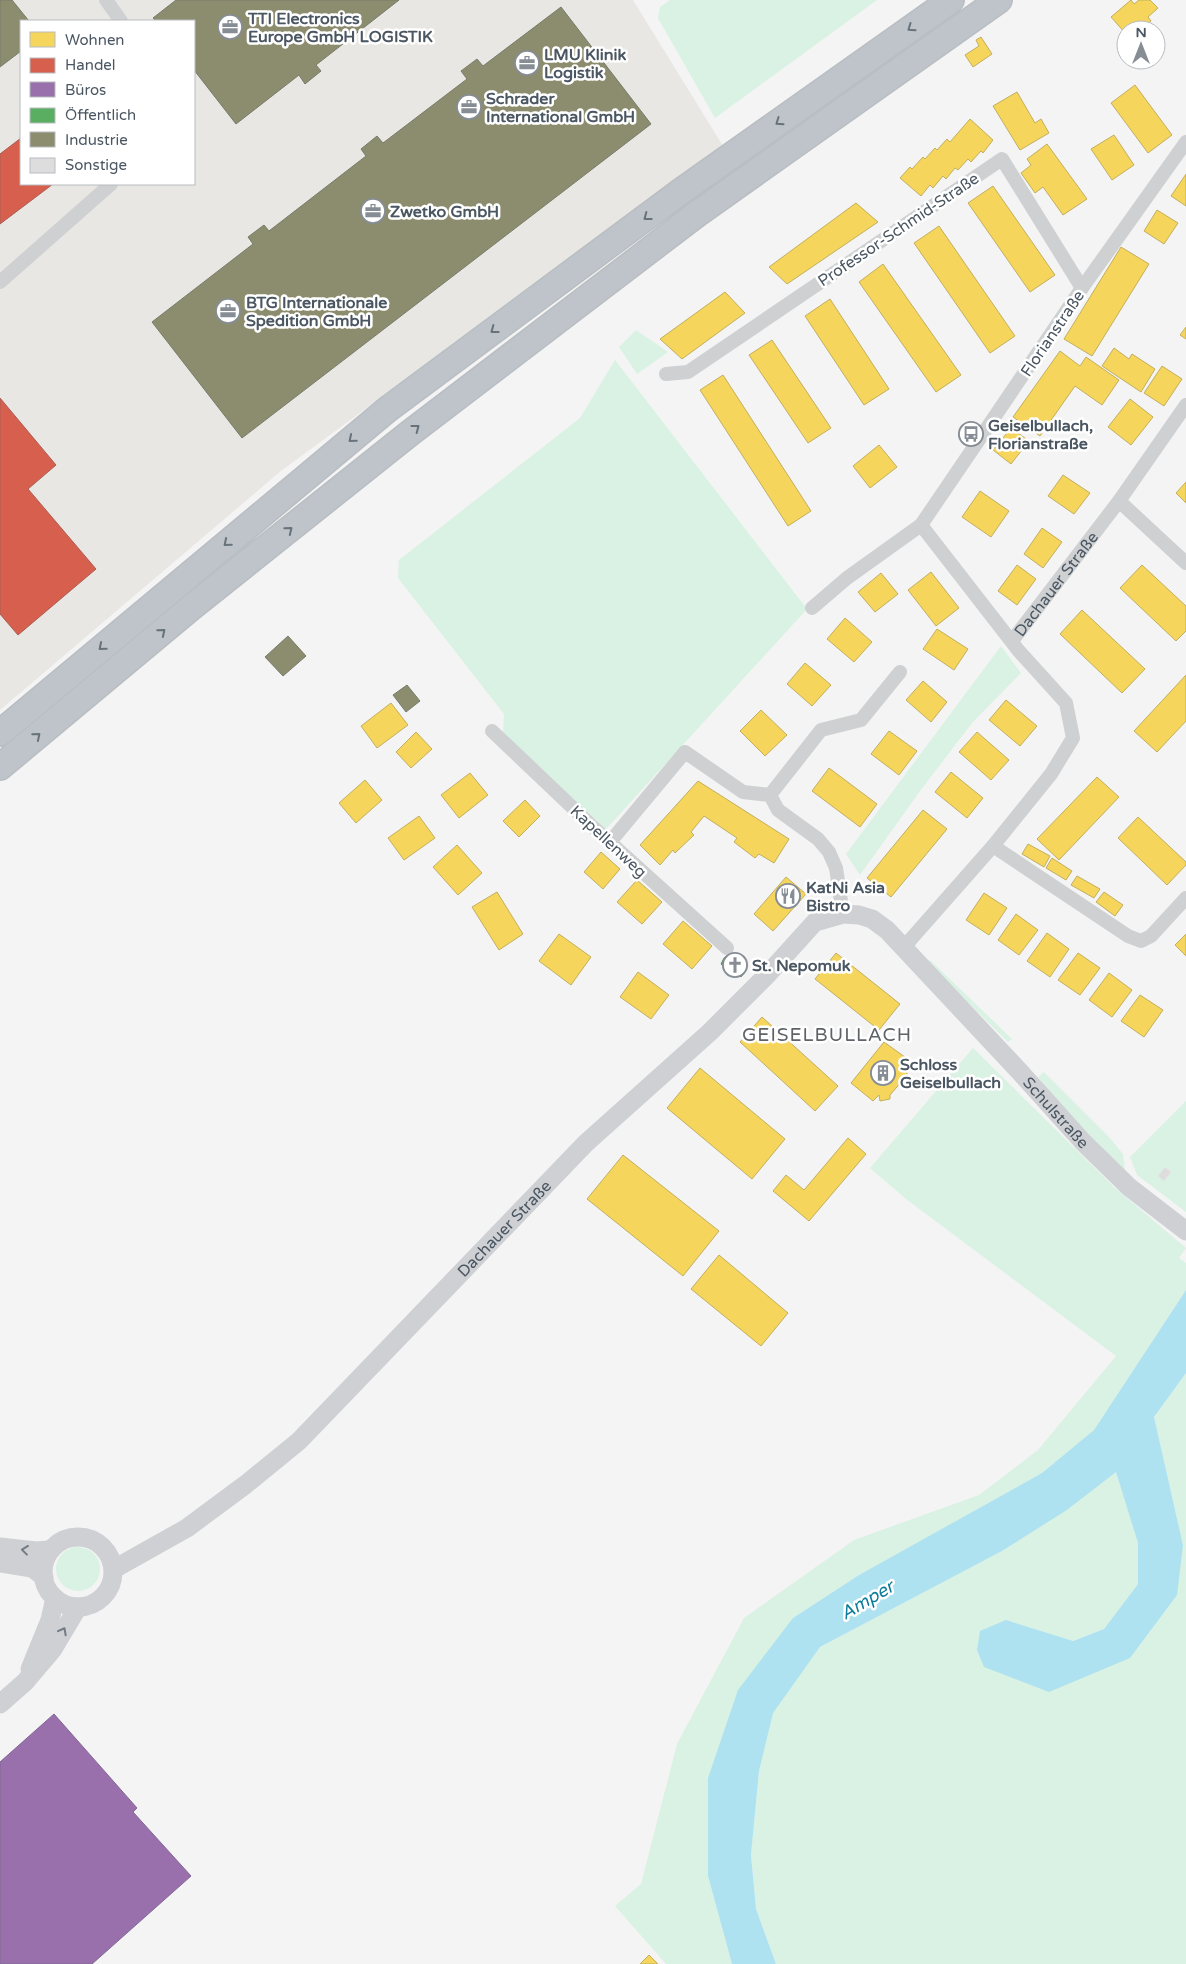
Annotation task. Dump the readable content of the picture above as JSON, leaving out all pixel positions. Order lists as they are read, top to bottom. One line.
{"streets":{"street":["Professor-Schmid-Straße","Florianstraße","Dachauer Straße","Kapellenweg","Schulstraße"]},"crossings":[["Professor-Schmid-Straße","Florianstraße"],["Dachauer Straße","Schulstraße"]],"districts":["GEISELBULLACH"],"water":["Amper"],"places":{"office":["TTI Electronics Europe GmbH LOGISTIK","LMU Klinik Logistik","Schrader International GmbH","Zwetko GmbH","BTG Internationale Spedition GmbH"],"bus stop":["Geiselbullach, Florianstraße"],"restaurant":["KatNi Asia Bistro"],"church":["St. Nepomuk"],"building":["Schloss Geiselbullach"]},"legend":["Wohnen","Handel","Büros","Öffentlich","Industrie","Sonstige"],"north":"top"}
